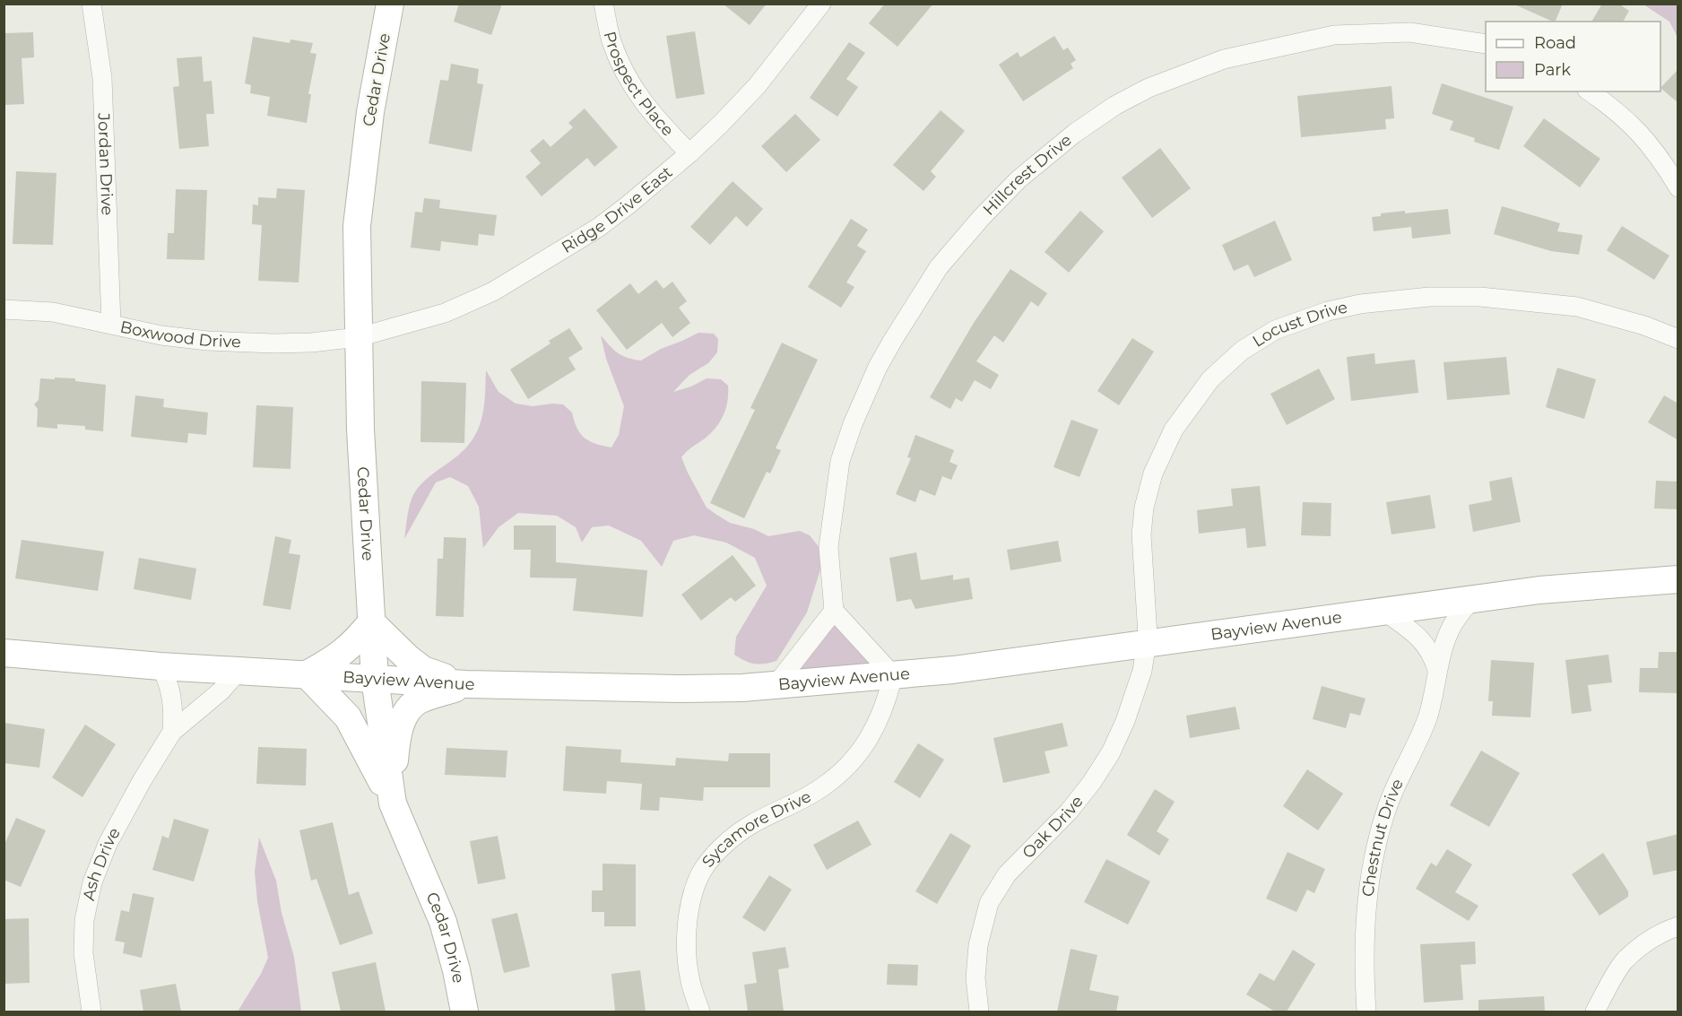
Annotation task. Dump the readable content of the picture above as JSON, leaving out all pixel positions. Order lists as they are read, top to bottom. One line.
{"streets":{"main road":["Cedar Drive","Bayview Avenue"],"street":["Prospect Place","Jordan Drive","Hillcrest Drive","Ridge Drive East","Locust Drive","Boxwood Drive","Oak Drive","Sycamore Drive","Chestnut Drive","Ash Drive"]},"crossings":[["Cedar Drive","Ridge Drive East"],["Cedar Drive","Boxwood Drive"],["Cedar Drive","Bayview Avenue"],["Prospect Place","Ridge Drive East"],["Jordan Drive","Boxwood Drive"],["Ridge Drive East","Boxwood Drive"],["Locust Drive","Bayview Avenue"],["Locust Drive","Oak Drive"],["Bayview Avenue","Oak Drive"],["Bayview Avenue","Sycamore Drive"],["Bayview Avenue","Chestnut Drive"],["Bayview Avenue","Ash Drive"]],"legend":["Road","Park"]}
